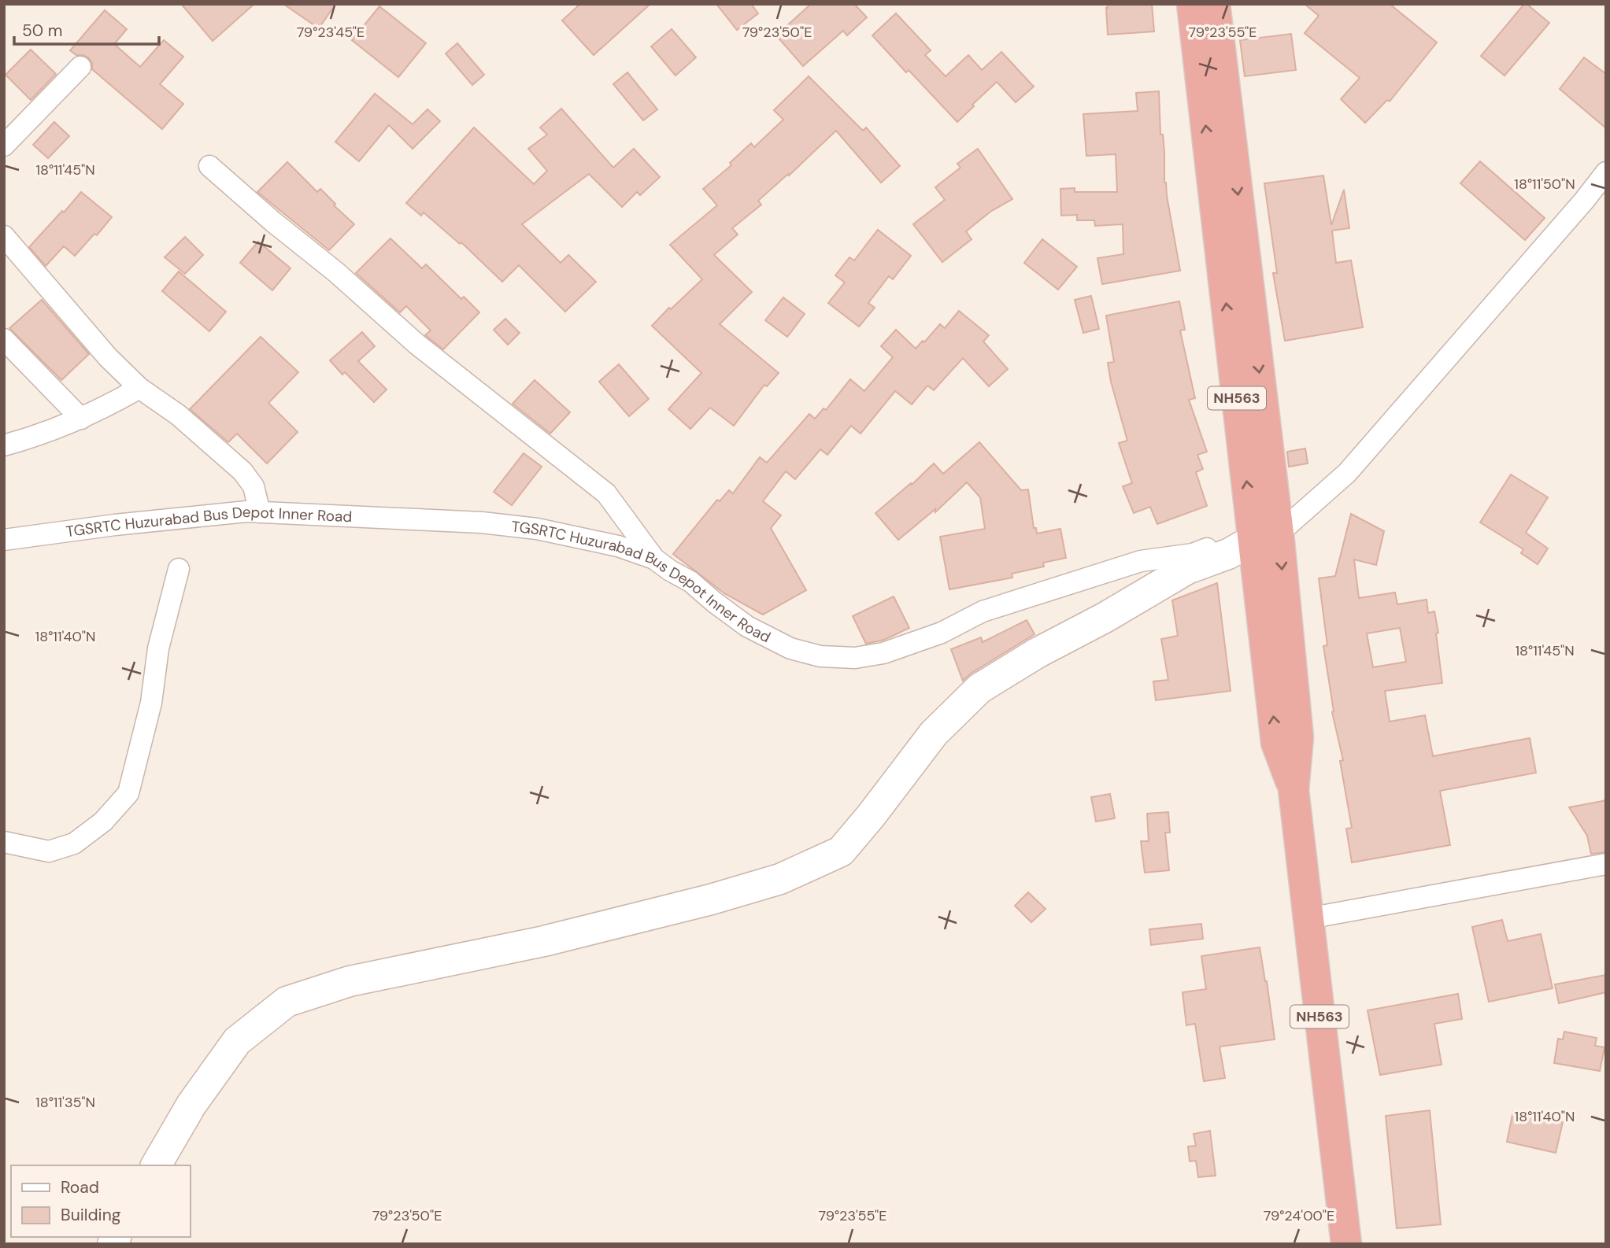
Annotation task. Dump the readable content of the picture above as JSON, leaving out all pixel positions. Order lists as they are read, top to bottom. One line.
{"streets":{"highway":["NH563"],"street":["TGSRTC Huzurabad Bus Depot Inner Road"]},"crossings":[["NH563","TGSRTC Huzurabad Bus Depot Inner Road"]],"legend":["Road","Building"],"scale_bar":"50 m","coordinates":["79°23'45\"E","79°23'50\"E","79°23'55\"E","18°11'45\"N","18°11'50\"N","18°11'40\"N","18°11'35\"N","79°24'00\"E"]}
